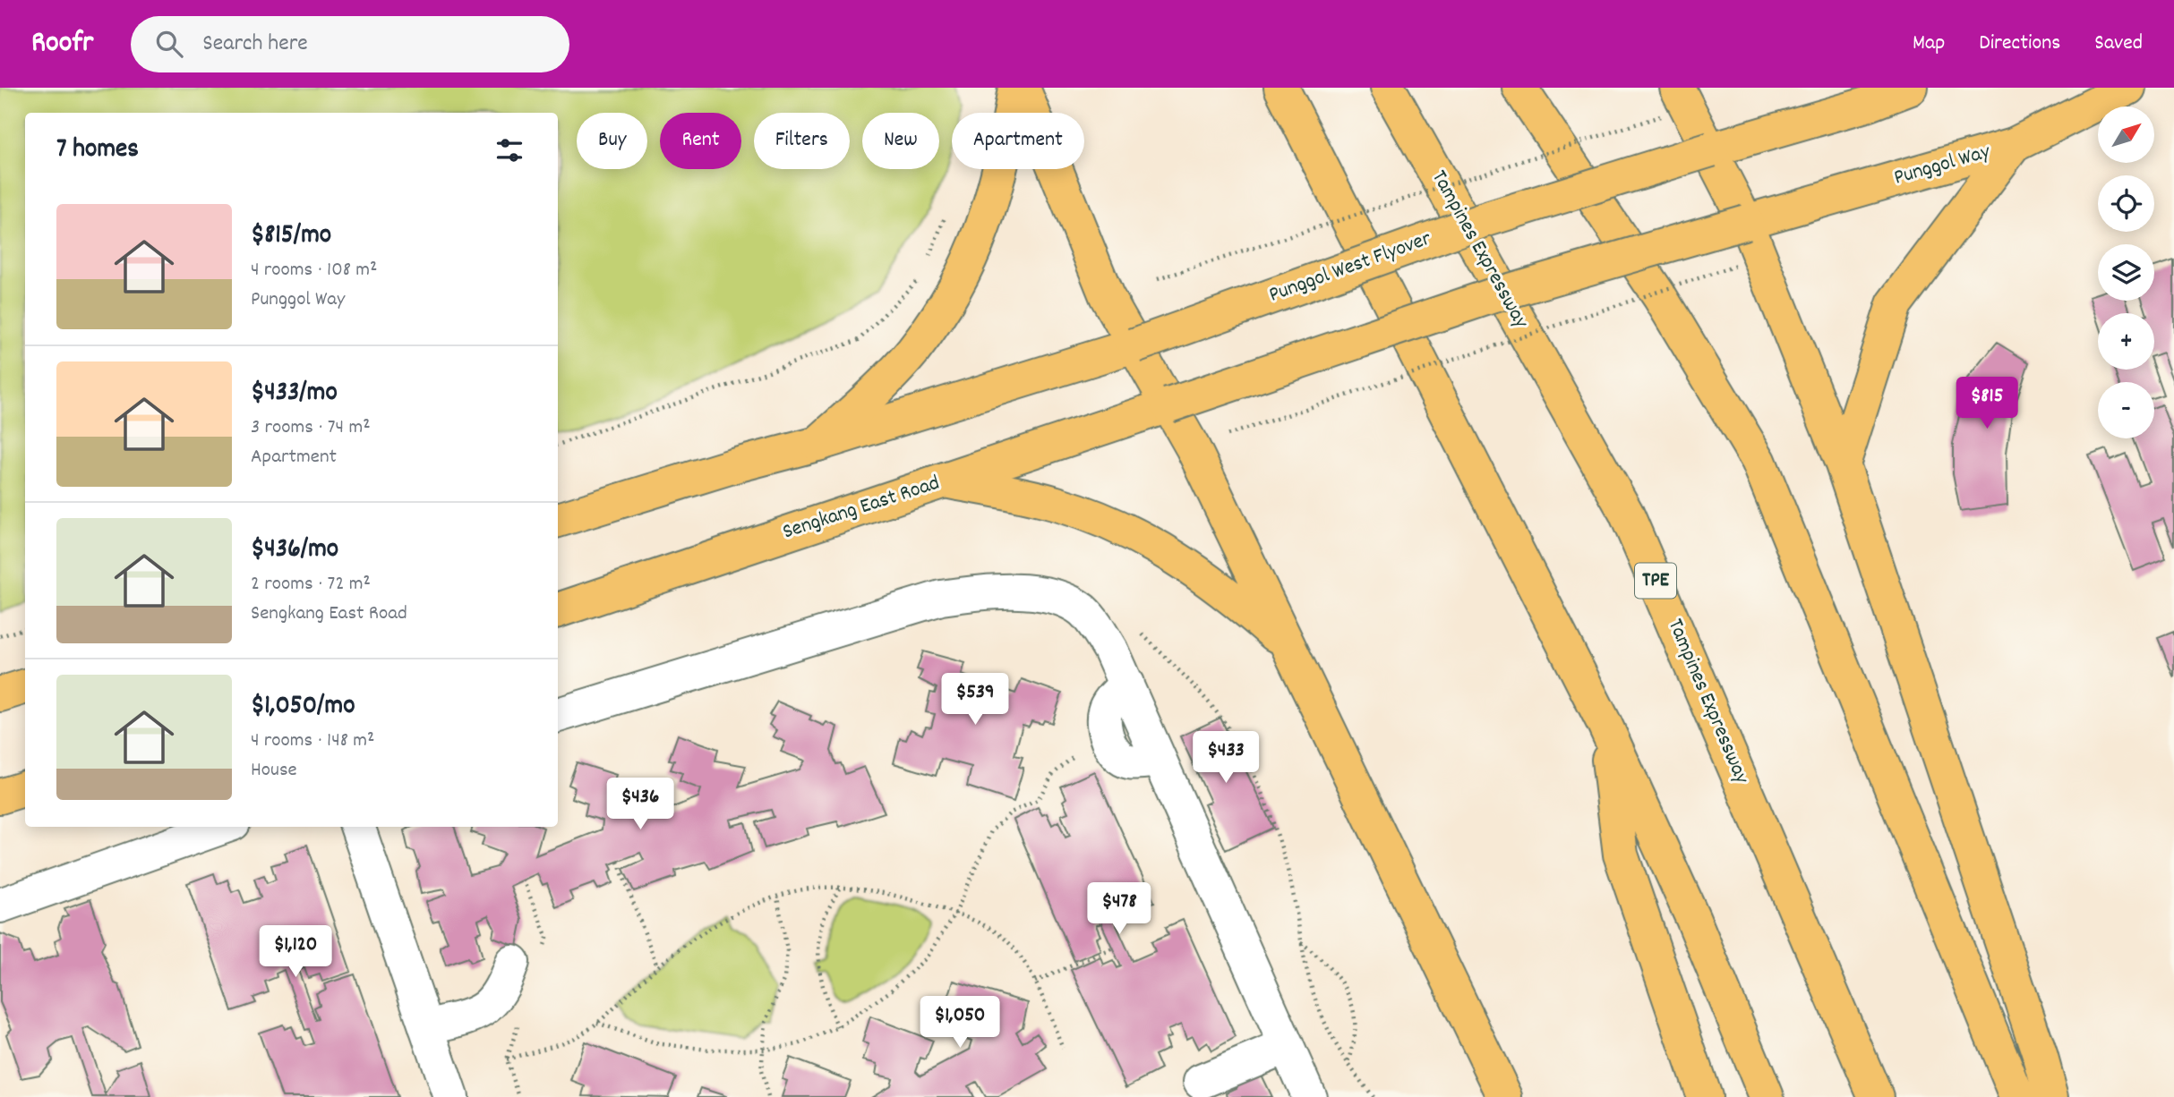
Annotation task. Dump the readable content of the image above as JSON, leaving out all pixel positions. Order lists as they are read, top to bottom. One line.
{"streets":{"main road":["Punggol Way","Tampines Expressway","Punggol West Flyover","Sengkang East Road","TPE"]},"north":"top right","page":{"header":"Roofr","search":"Search here","nav":["Map","Directions","Saved"],"map_buttons":["+","−"],"chip":["Buy","Rent","Filters","New","Apartment"],"heading":"7 homes","list":[{"name":"$815/mo","note":"4 rooms · 108 m² · Punggol Way"},{"name":"$433/mo","note":"3 rooms · 74 m² · Apartment"},{"name":"$436/mo","note":"2 rooms · 72 m² · Sengkang East Road"},{"name":"$1,050/mo","note":"4 rooms · 148 m² · House"}],"price":["$815","$539","$433","$436","$478","$1,120","$1,050"]}}
